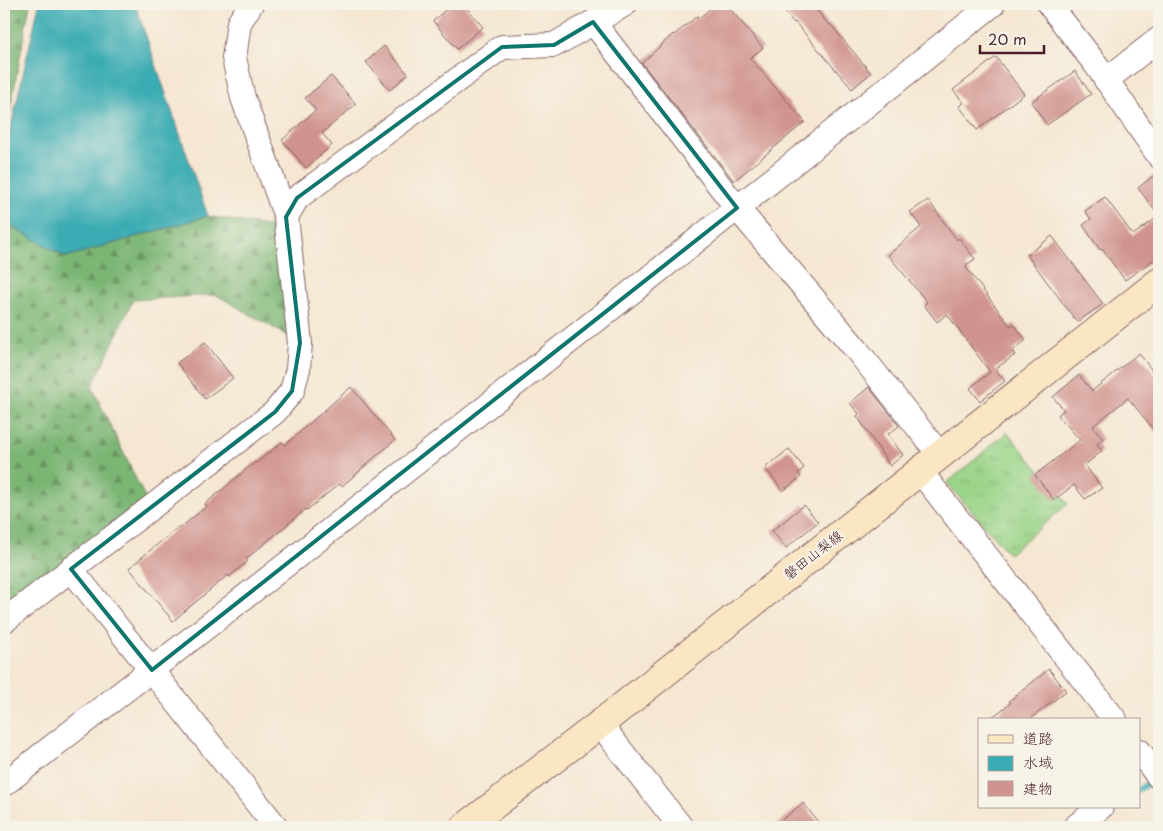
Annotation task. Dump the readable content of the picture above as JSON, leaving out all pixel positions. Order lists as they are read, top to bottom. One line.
{"streets":{"main road":["磐田山梨線"]},"legend":["道路","水域","建物"],"scale_bar":"20 m"}
